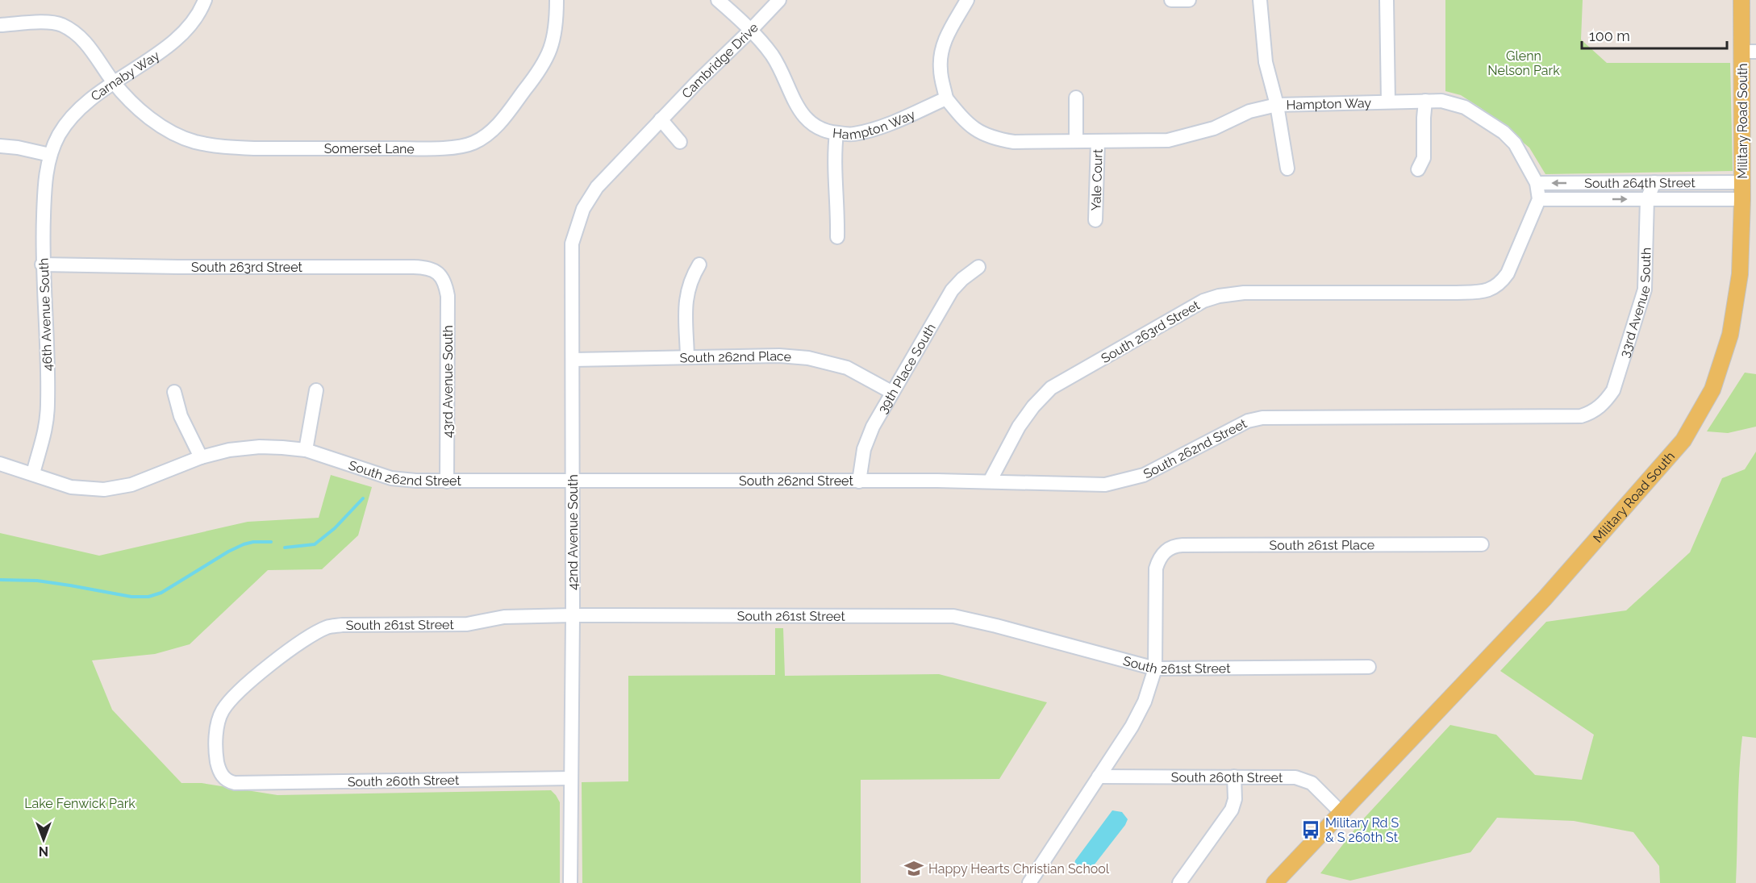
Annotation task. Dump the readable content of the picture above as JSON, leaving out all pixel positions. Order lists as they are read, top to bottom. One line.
{"streets":{"main road":["Military Road South"],"street":["Cambridge Drive","Carnaby Way","Hampton Way","Somerset Lane","Yale Court","South 264th Street","South 263rd Street","33rd Avenue South","46th Avenue South","South 262nd Place","39th Place South","43rd Avenue South","South 262nd Street","42nd Avenue South","South 261st Place","South 261st Street","South 260th Street"]},"crossings":[["Cambridge Drive","Hampton Way"],["Cambridge Drive","42nd Avenue South"],["Carnaby Way","Somerset Lane"],["Carnaby Way","46th Avenue South"],["Hampton Way","Yale Court"],["Hampton Way","South 264th Street"],["Hampton Way","South 263rd Street"],["Military Road South","South 264th Street"],["Military Road South","South 260th Street"],["South 264th Street","South 263rd Street"],["South 264th Street","33rd Avenue South"],["South 263rd Street","46th Avenue South"],["South 263rd Street","43rd Avenue South"],["South 263rd Street","South 262nd Street"],["33rd Avenue South","South 262nd Street"],["46th Avenue South","South 262nd Street"],["South 262nd Place","39th Place South"],["South 262nd Place","42nd Avenue South"],["39th Place South","South 262nd Street"],["43rd Avenue South","South 262nd Street"],["South 262nd Street","42nd Avenue South"],["42nd Avenue South","South 261st Street"],["42nd Avenue South","South 260th Street"],["South 261st Place","South 261st Street"],["South 261st Street","South 260th Street"]],"parks":["Glenn Nelson Park","Lake Fenwick Park"],"places":{"bus stop":["Military Rd S & S 260th St"],"school or university":["Happy Hearts Christian School"]},"scale_bar":"100 m","north":"bottom"}
